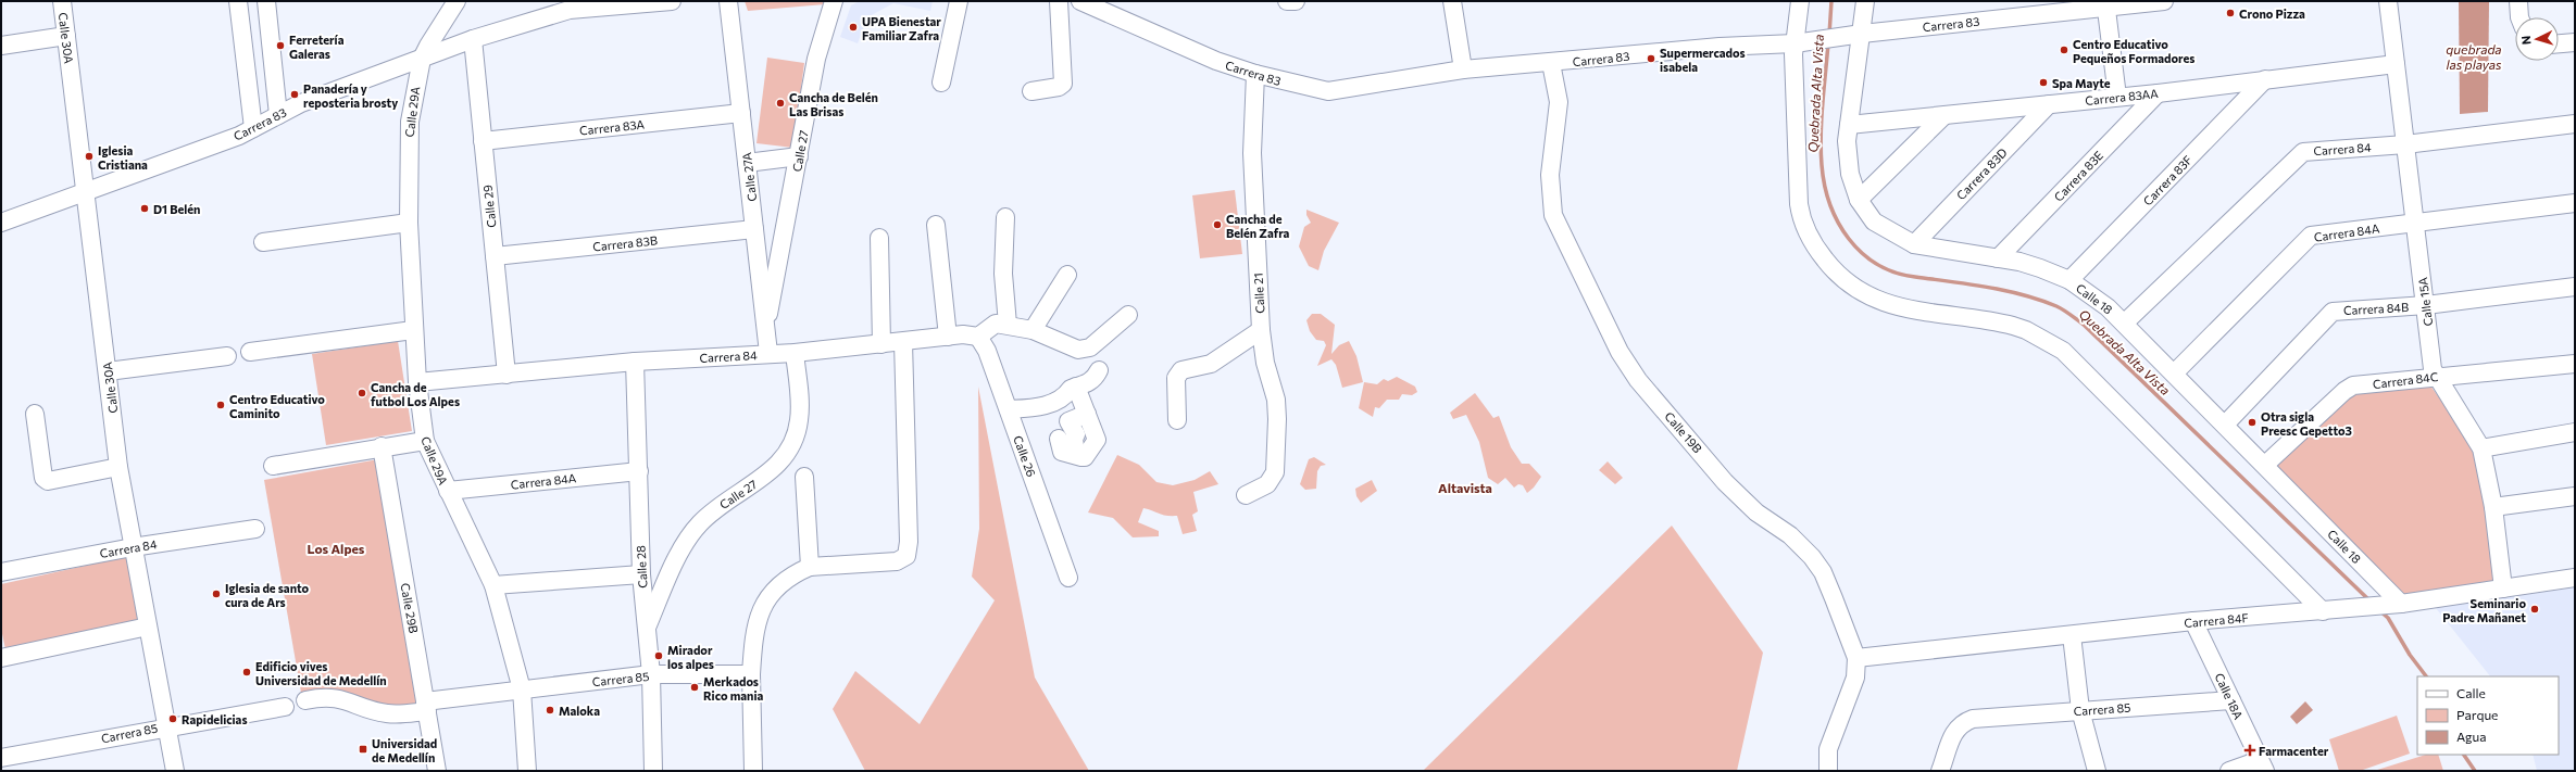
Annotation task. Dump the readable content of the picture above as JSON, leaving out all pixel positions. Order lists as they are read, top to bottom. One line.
{"streets":{"street":["Carrera 83","Calle 30A","Carrera 83AA","Calle 29A","Carrera 83A","Carrera 84","Calle 27","Carrera 83D","Carrera 83E","Calle 27A","Carrera 83F","Calle 29","Carrera 84A","Carrera 83B","Calle 21","Calle 18","Calle 15A","Carrera 84B","Carrera 84C","Calle 19B","Calle 26","Calle 28","Calle 29B","Carrera 84F","Carrera 85","Calle 18A"]},"crossings":[["Carrera 83","Calle 30A"],["Carrera 83","Calle 29A"],["Carrera 83","Calle 29"],["Carrera 83","Calle 21"],["Carrera 83","Calle 18"],["Carrera 83","Calle 19B"],["Calle 30A","Carrera 84"],["Calle 30A","Carrera 85"],["Carrera 83AA","Carrera 83D"],["Carrera 83AA","Carrera 83E"],["Carrera 83AA","Carrera 83F"],["Carrera 83AA","Calle 18"],["Carrera 83AA","Calle 15A"],["Calle 29A","Carrera 84"],["Calle 29A","Carrera 84A"],["Calle 29A","Carrera 85"],["Carrera 83A","Calle 27A"],["Carrera 83A","Calle 29"],["Carrera 84","Calle 27"],["Carrera 84","Calle 27A"],["Carrera 84","Calle 29"],["Carrera 84","Calle 18"],["Carrera 84","Calle 15A"],["Carrera 84","Calle 26"],["Carrera 84","Calle 28"],["Calle 27","Calle 27A"],["Calle 27","Calle 28"],["Carrera 83D","Calle 18"],["Carrera 83E","Calle 18"],["Calle 27A","Carrera 83B"],["Carrera 83F","Calle 18"],["Calle 29","Carrera 83B"],["Carrera 84A","Calle 18"],["Carrera 84A","Calle 15A"],["Carrera 84A","Calle 28"],["Calle 18","Carrera 84B"],["Calle 18","Carrera 84C"],["Calle 18","Carrera 84F"],["Calle 15A","Carrera 84B"],["Calle 15A","Carrera 84C"],["Calle 15A","Carrera 84F"],["Calle 19B","Carrera 84F"],["Calle 28","Carrera 85"],["Calle 29B","Carrera 85"],["Carrera 84F","Calle 18A"],["Carrera 85","Calle 18A"]],"districts":["Altavista","Los Alpes"],"water":["quebrada las playas","Quebrada Alta Vista"],"places":{"other":["Crono Pizza","UPA Bienestar Familiar Zafra","Ferretería Galeras","Centro Educativo Pequeños Formadores","Supermercados isabela","Spa Mayte","Panadería y reposteria brosty","Cancha de Belén Las Brisas","Iglesia Cristiana","D1 Belén","Cancha de Belén Zafra","Cancha de futbol Los Alpes","Centro Educativo Caminito","Otra sigla Preesc Gepetto3","Iglesia de santo cura de Ars","Seminario Padre Mañanet","Mirador los alpes","Edificio vives Universidad de Medellín","Merkados Rico mania","Maloka","Rapidelicias"],"transit":["Universidad de Medellín"],"health":["Farmacenter"]},"legend":["Calle","Parque","Agua"],"north":"left"}
